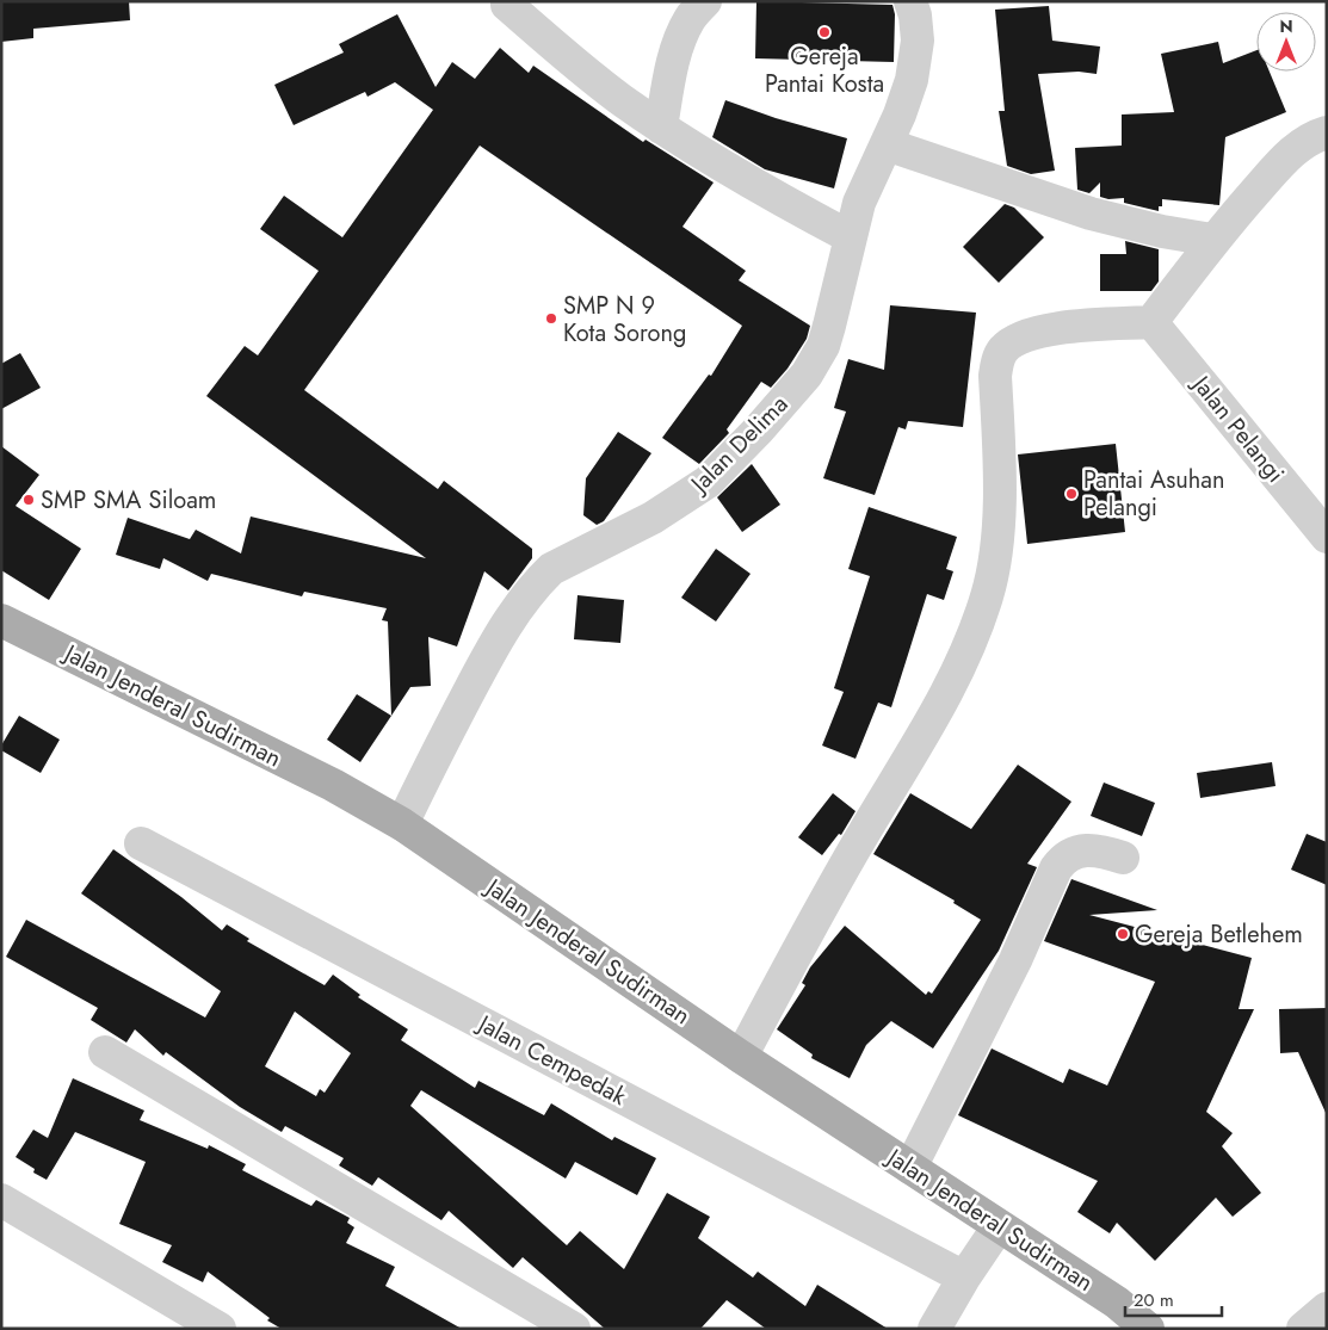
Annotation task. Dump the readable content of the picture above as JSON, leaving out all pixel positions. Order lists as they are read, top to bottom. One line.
{"streets":{"main road":["Jalan Jenderal Sudirman"],"street":["Jalan Pelangi","Jalan Delima","Jalan Cempedak"]},"crossings":[["Jalan Delima","Jalan Jenderal Sudirman"]],"places":["Gereja Pantai Kosta","SMP N 9 Kota Sorong","Pantai Asuhan Pelangi","SMP SMA Siloam","Gereja Betlehem"],"scale_bar":"20 m","north":"top"}
